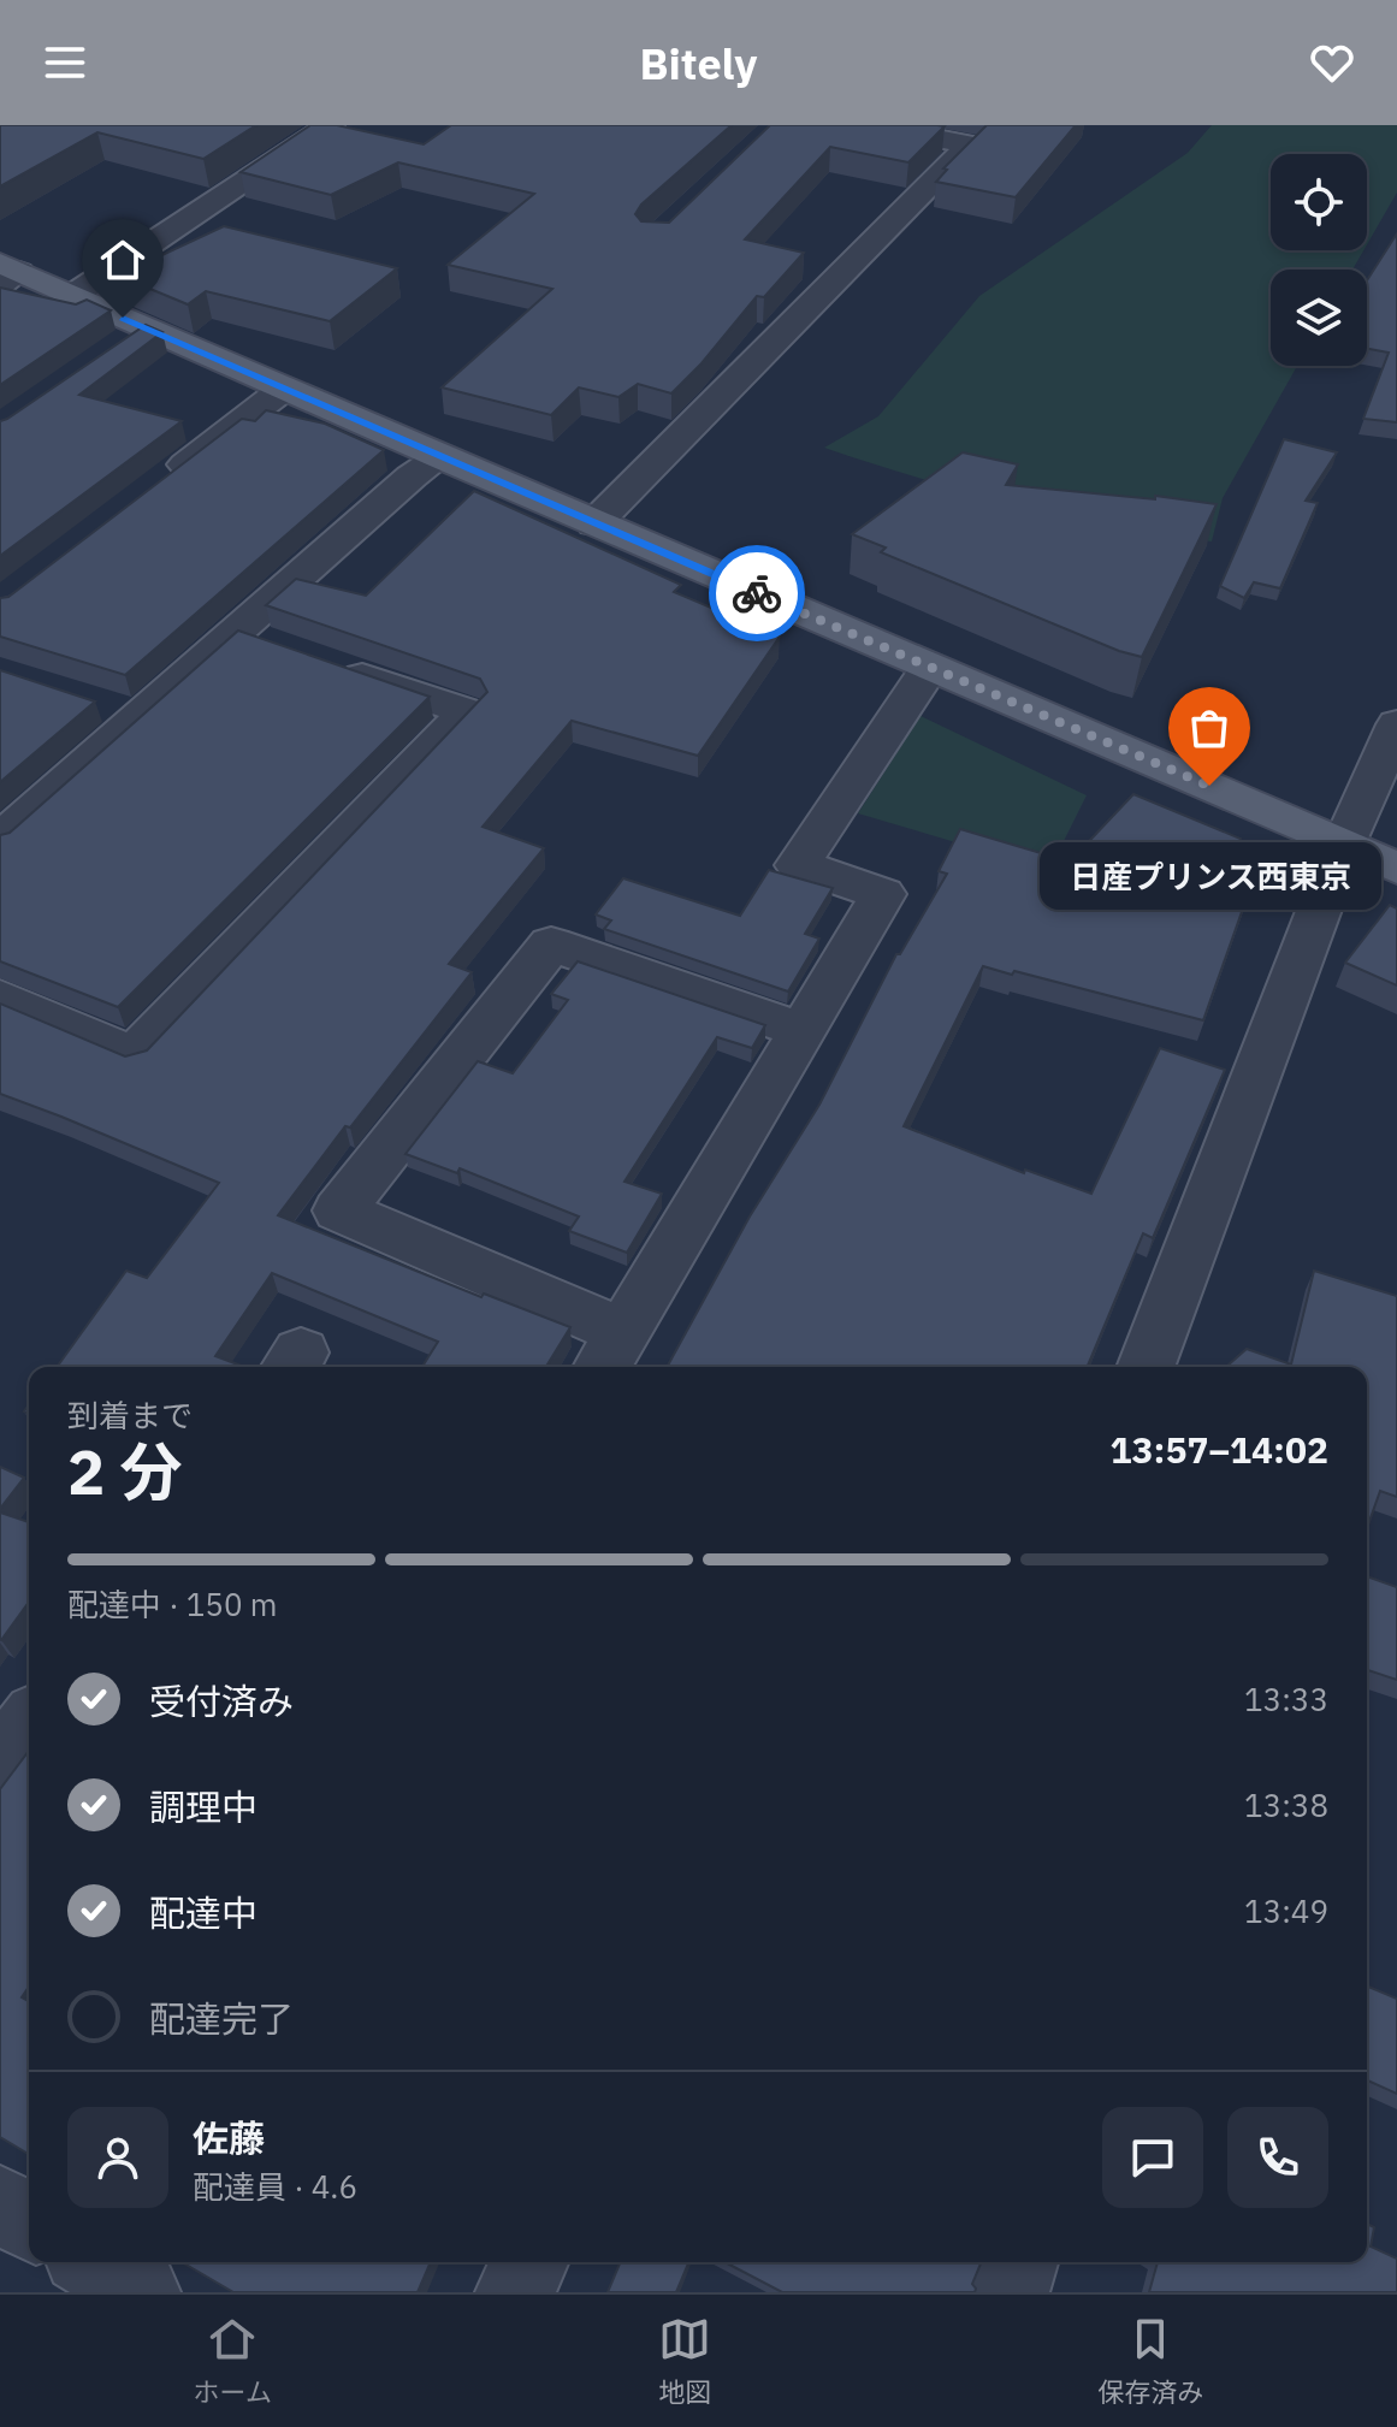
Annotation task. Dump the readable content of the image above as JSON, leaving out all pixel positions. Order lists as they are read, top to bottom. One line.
{"places":["日産プリンス西東京"],"page":{"header":"Bitely","bubble":"日産プリンス西東京","heading":["2 分","到着まで","13:57–14:02"],"panel":["佐藤","配達員 · 4.6"],"bar":"配達中 · 150 m","list":[["受付済み","13:33"],["調理中","13:38"],["配達中","13:49"],"配達完了"],"tabs":["ホーム","地図","保存済み"]}}
